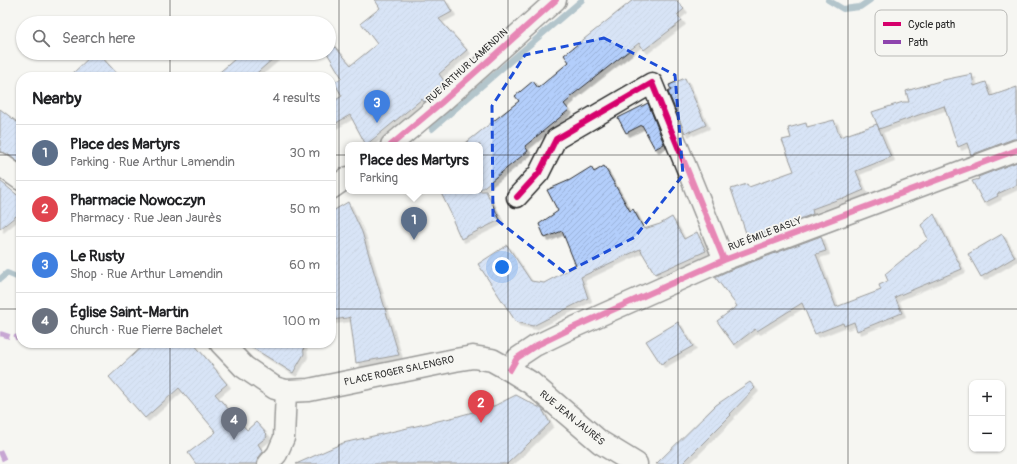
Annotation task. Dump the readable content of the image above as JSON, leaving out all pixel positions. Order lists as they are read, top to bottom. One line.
{"streets":{"main road":["PLACE ROGER SALENGRO","RUE JEAN JAURÈS"],"street":["RUE ARTHUR LAMENDIN","RUE ÉMILE BASLY"]},"crossings":[["RUE ÉMILE BASLY","PLACE ROGER SALENGRO"],["RUE ÉMILE BASLY","RUE JEAN JAURÈS"],["PLACE ROGER SALENGRO","RUE JEAN JAURÈS"]],"legend":["Cycle path","Path"],"page":{"search":"Search here","heading":["Nearby","4 results"],"pins":["3","1","2","4"],"list":[{"mark":"1","name":"Place des Martyrs","note":"Parking · Rue Arthur Lamendin","value":"30 m"},{"mark":"2","name":"Pharmacie Nowoczyn","note":"Pharmacy · Rue Jean Jaurès","value":"50 m"},{"mark":"3","name":"Le Rusty","note":"Shop · Rue Arthur Lamendin","value":"60 m"},{"mark":"4","name":"Église Saint-Martin","note":"Church · Rue Pierre Bachelet","value":"100 m"}],"popup":["Place des Martyrs","Parking"],"map_buttons":["+","−"]}}
